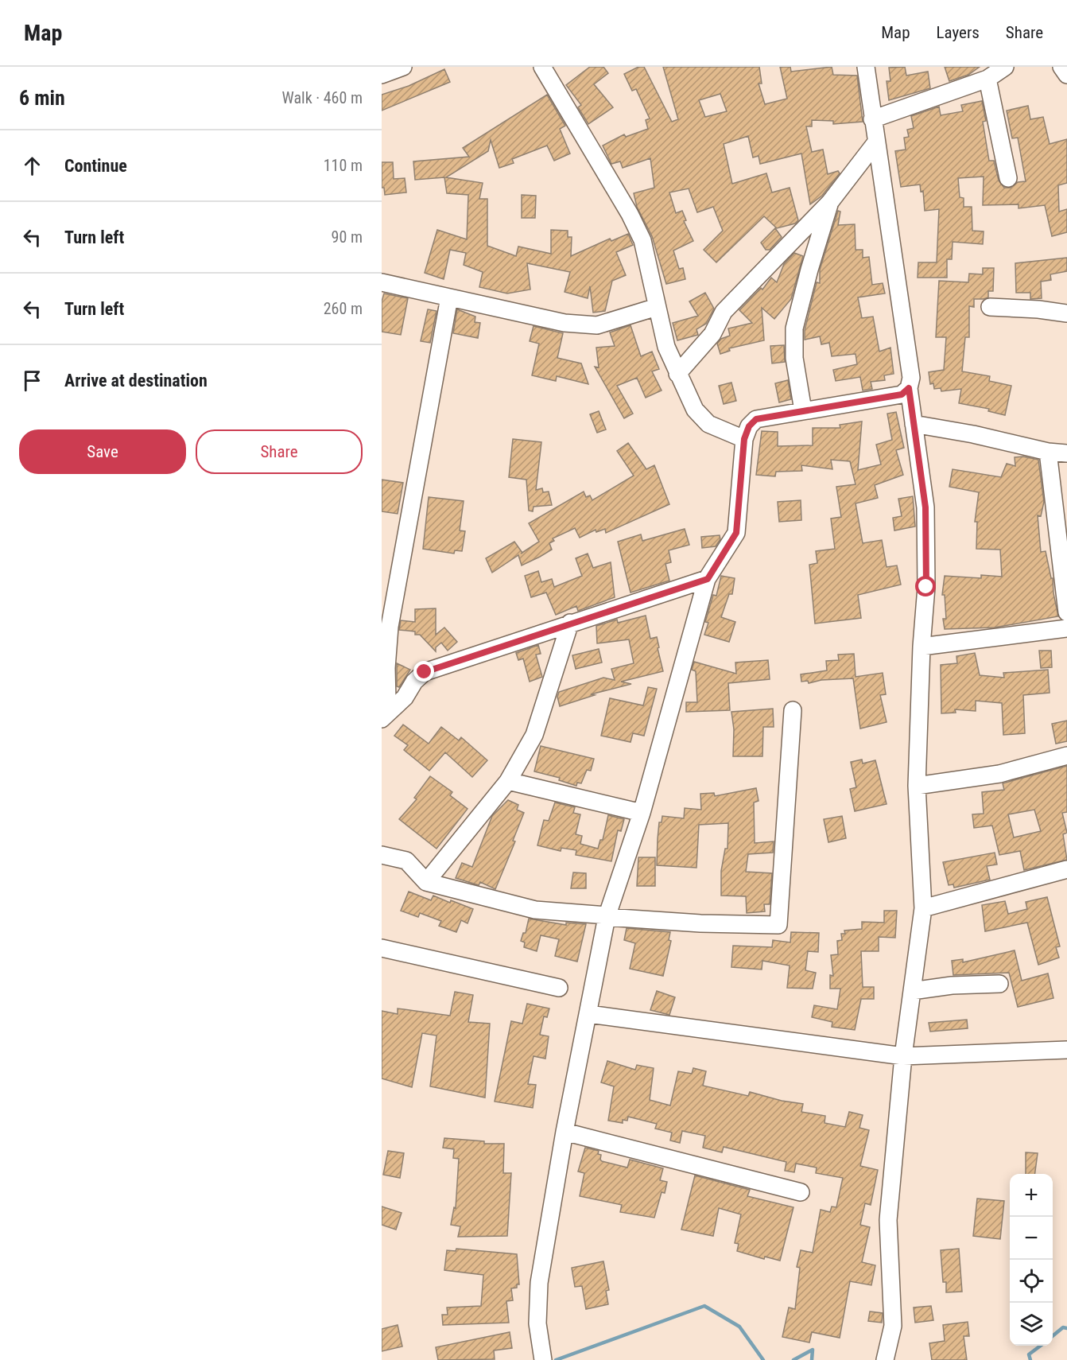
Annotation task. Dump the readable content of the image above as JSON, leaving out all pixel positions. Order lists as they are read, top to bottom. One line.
{"page":{"header":"Map","nav":["Map","Layers","Share"],"heading":["6 min","Walk · 460 m"],"list":[["Continue","110 m"],["Turn left","90 m"],["Turn left","260 m"],"Arrive at destination"],"buttons":["Save","Share"],"map_buttons":["+","−"]}}
